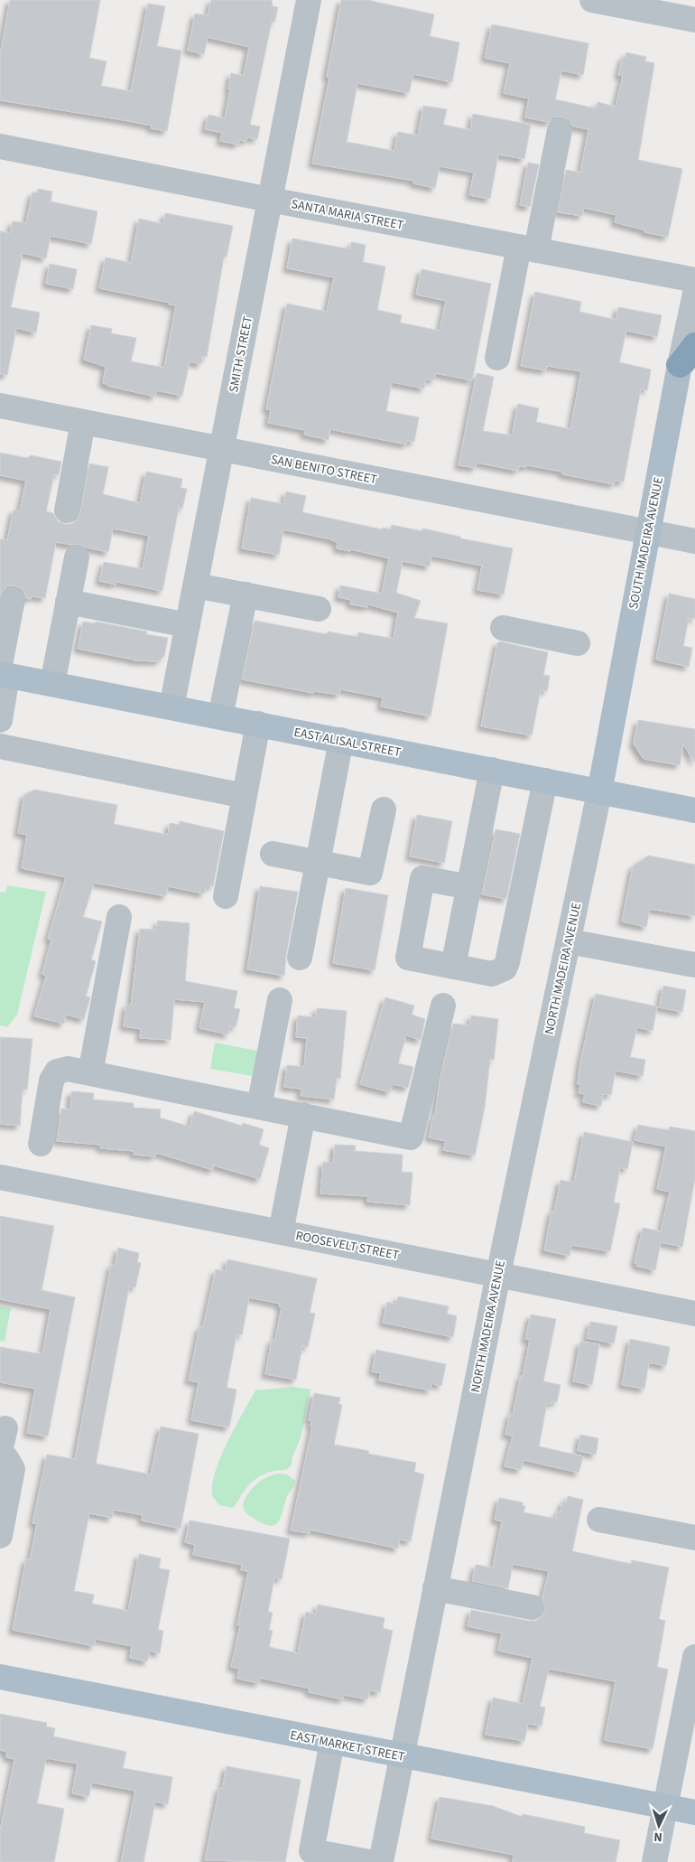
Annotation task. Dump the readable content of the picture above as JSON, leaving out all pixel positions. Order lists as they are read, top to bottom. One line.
{"streets":{"main road":["SOUTH MADEIRA AVENUE","EAST ALISAL STREET","EAST MARKET STREET"],"street":["SANTA MARIA STREET","SMITH STREET","SAN BENITO STREET","NORTH MADEIRA AVENUE","ROOSEVELT STREET"]},"crossings":[["SANTA MARIA STREET","SMITH STREET"],["SMITH STREET","SAN BENITO STREET"],["SMITH STREET","EAST ALISAL STREET"],["SAN BENITO STREET","SOUTH MADEIRA AVENUE"],["SOUTH MADEIRA AVENUE","EAST ALISAL STREET"],["SOUTH MADEIRA AVENUE","NORTH MADEIRA AVENUE"],["EAST ALISAL STREET","NORTH MADEIRA AVENUE"],["NORTH MADEIRA AVENUE","ROOSEVELT STREET"],["NORTH MADEIRA AVENUE","EAST MARKET STREET"]],"north":"bottom"}
